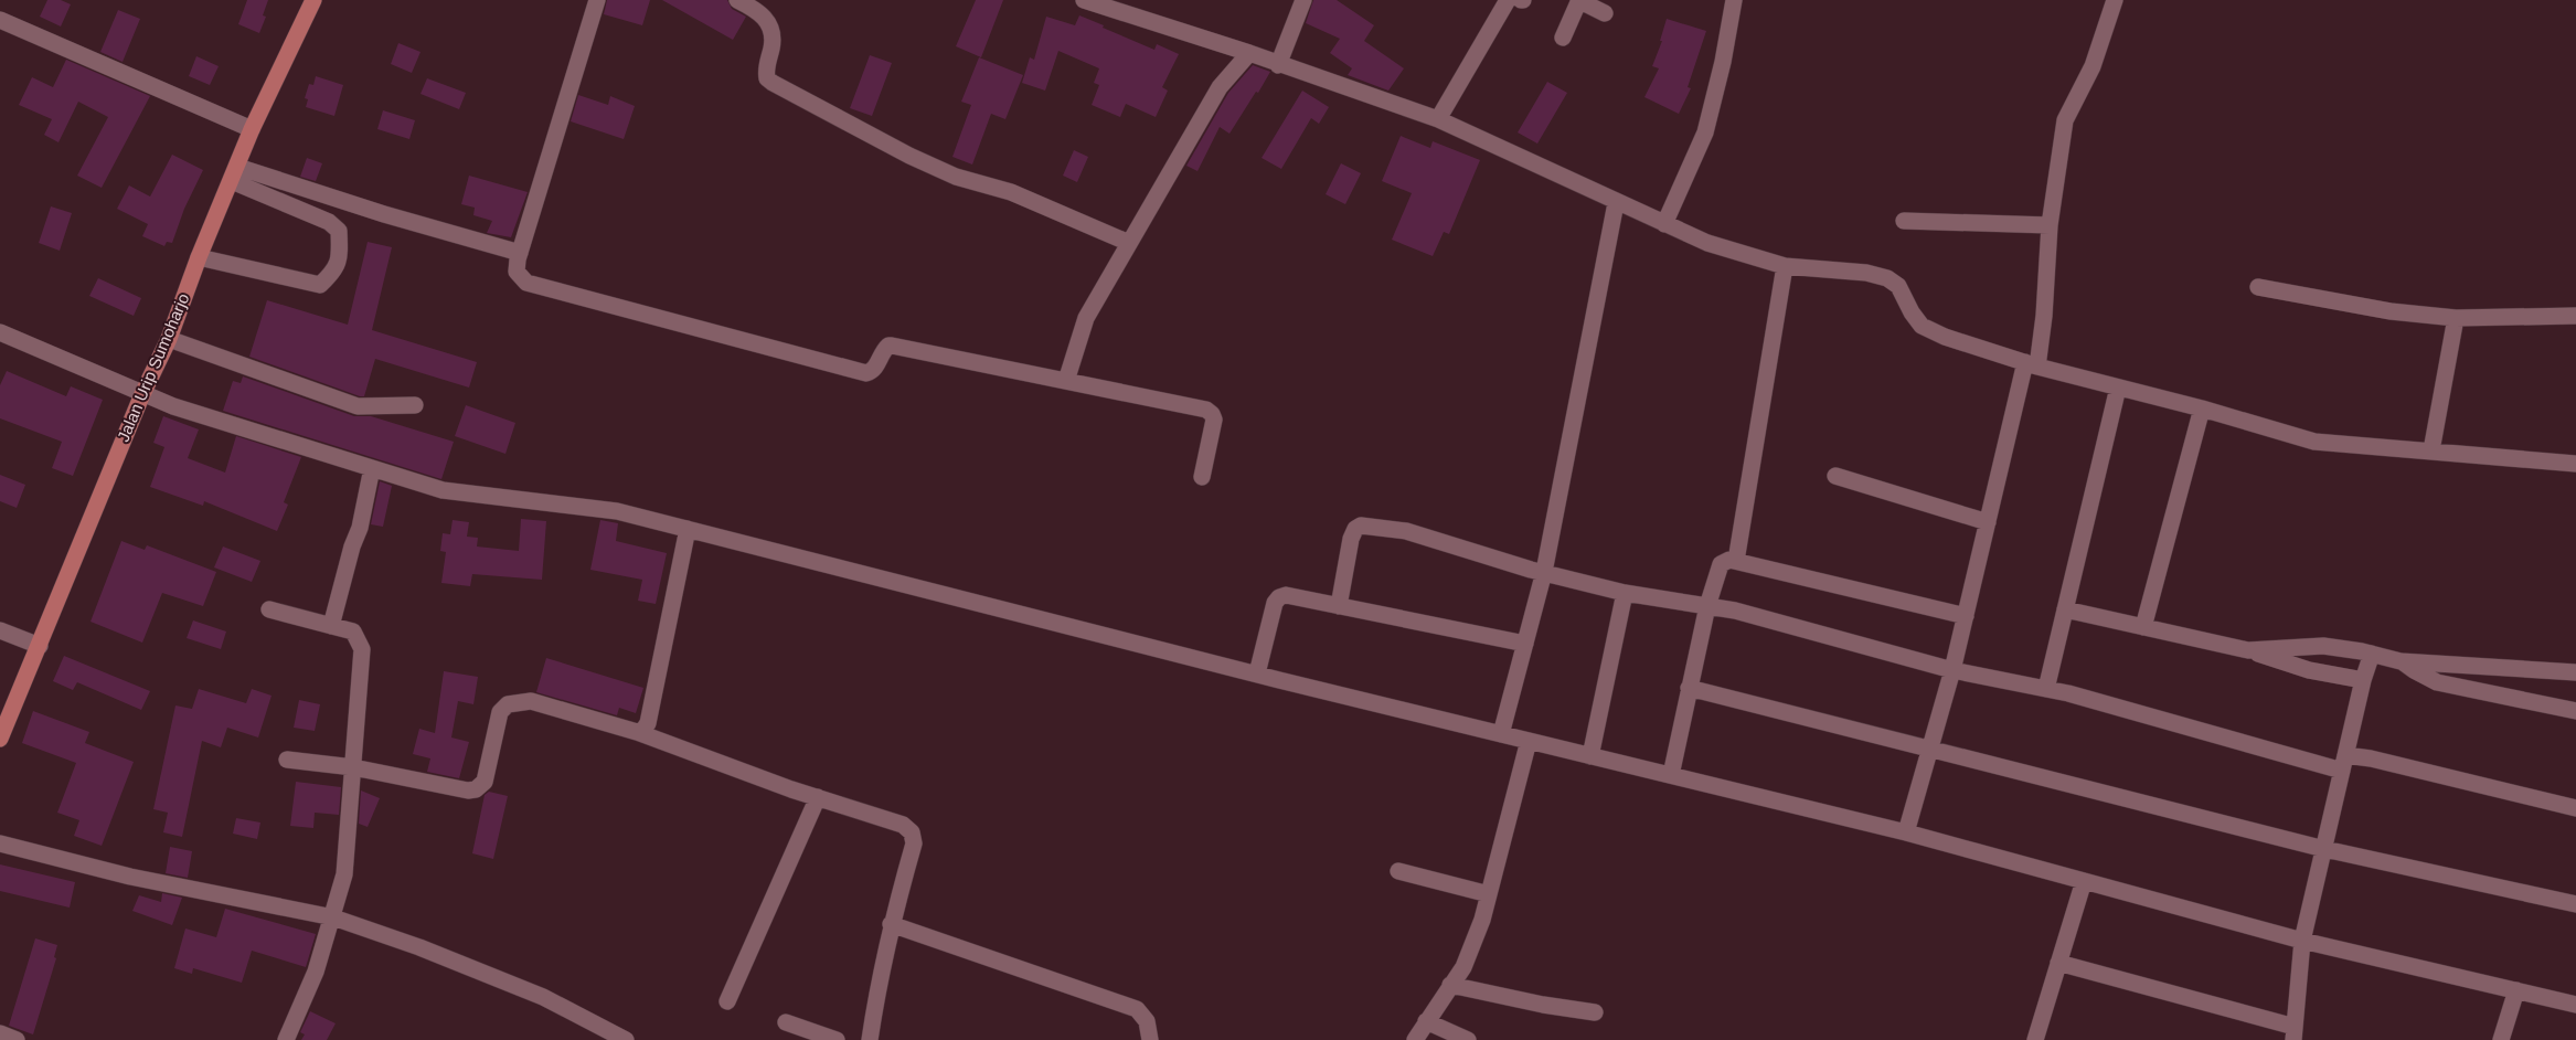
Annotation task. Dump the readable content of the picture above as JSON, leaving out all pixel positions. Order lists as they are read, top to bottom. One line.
{"streets":{"main road":["Jalan Urip Sumoharjo"]}}
